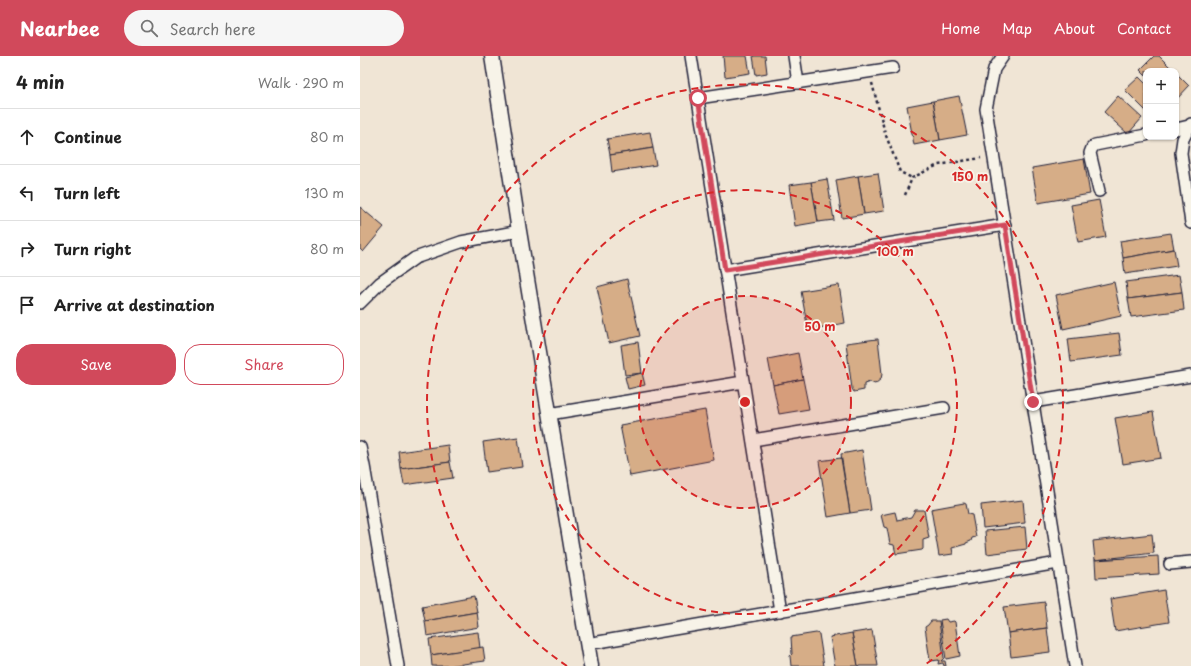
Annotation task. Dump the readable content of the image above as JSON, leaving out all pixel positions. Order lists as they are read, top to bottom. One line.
{"page":{"header":"Nearbee","search":"Search here","nav":["Home","Map","About","Contact"],"heading":["4 min","Walk · 290 m"],"map_buttons":["+","−"],"list":[["Continue","80 m"],["Turn left","130 m"],["Turn right","80 m"],"Arrive at destination"],"buttons":["Save","Share"]},"rings":["150 m","100 m","50 m"]}
